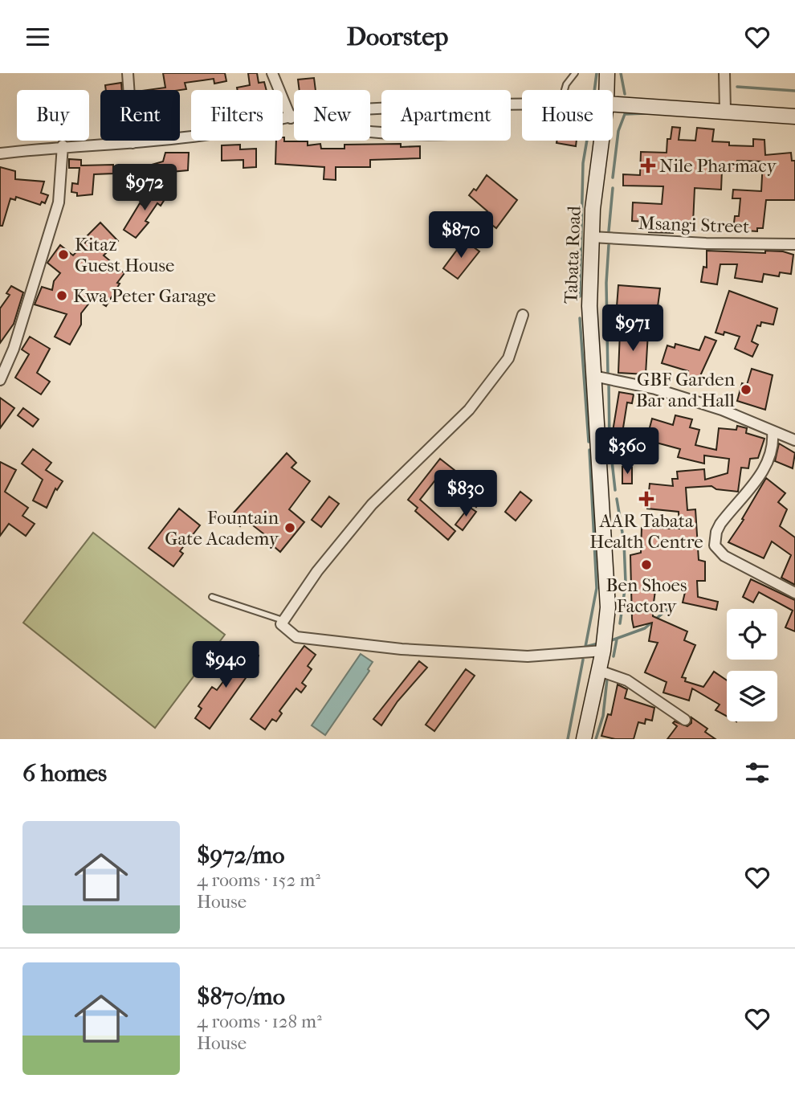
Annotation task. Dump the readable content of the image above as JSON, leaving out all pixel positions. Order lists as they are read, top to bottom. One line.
{"streets":{"main road":["Tabata Road"],"street":["Msangi Street"]},"crossings":[["Msangi Street","Tabata Road"]],"places":{"health":["Nile Pharmacy","AAR Tabata Health Centre"],"other":["Kitaz Guest House","Kwa Peter Garage","GBF Garden Bar and Hall","Fountain Gate Academy","Ben Shoes Factory"]},"page":{"header":"Doorstep","chip":["Buy","Rent","Filters","New","Apartment","House"],"price":["$972","$870","$971","$360","$830","$940"],"heading":"6 homes","list":[{"name":"$972/mo","note":"4 rooms · 152 m² · House"},{"name":"$870/mo","note":"4 rooms · 128 m² · House"}]}}
